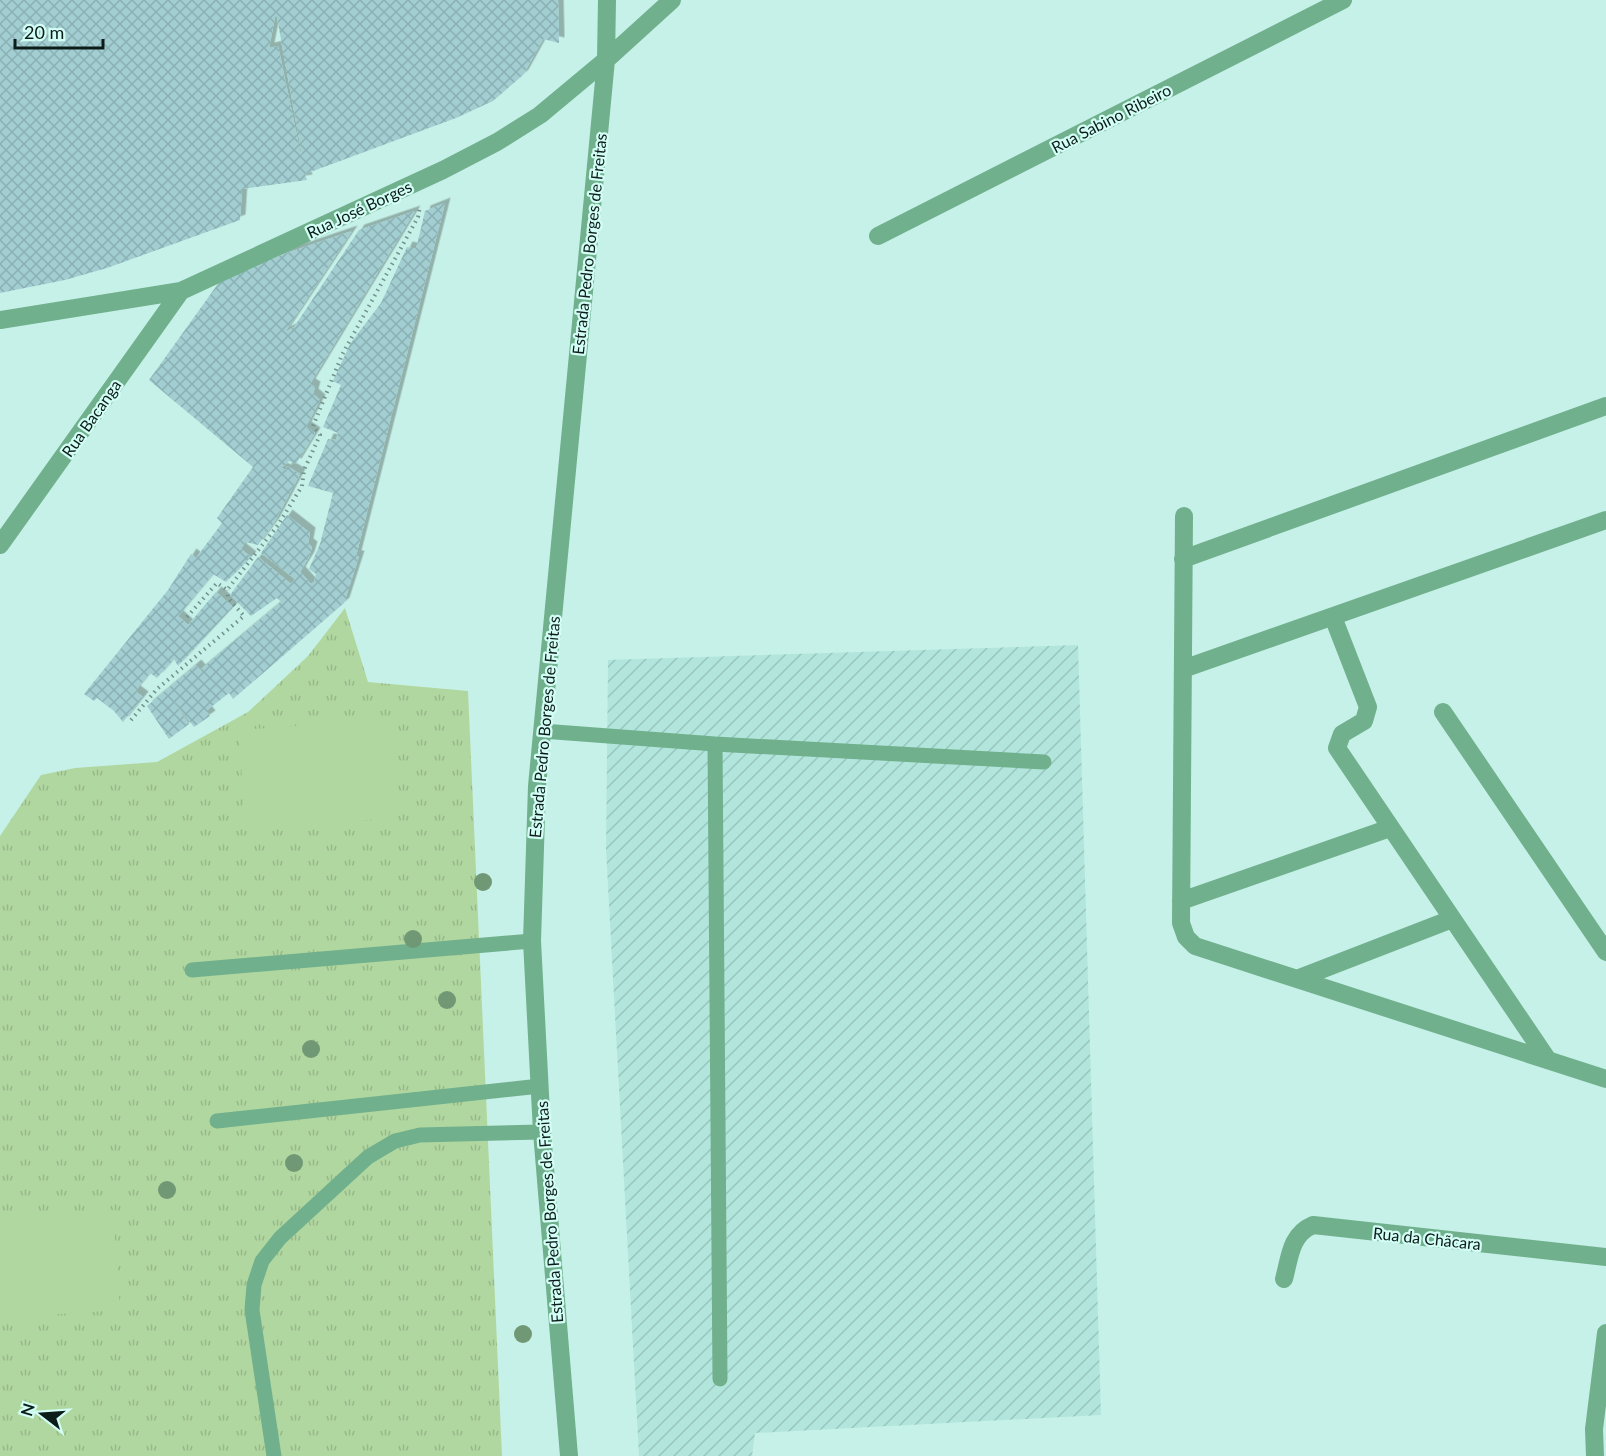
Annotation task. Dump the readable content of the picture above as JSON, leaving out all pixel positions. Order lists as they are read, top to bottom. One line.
{"streets":{"street":["Rua Sabino Ribeiro","Rua José Borges","Estrada Pedro Borges de Freitas","Rua Bacanga","Rua da Chãcara"]},"crossings":[["Rua José Borges","Estrada Pedro Borges de Freitas"],["Rua José Borges","Rua Bacanga"]],"scale_bar":"20 m","north":"left"}
